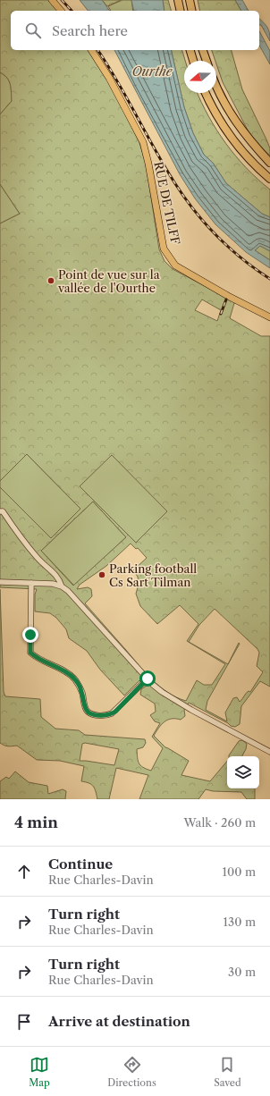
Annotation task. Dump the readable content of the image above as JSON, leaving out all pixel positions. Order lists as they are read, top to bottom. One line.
{"streets":{"main road":["RUE DE TILFF"]},"water":["Ourthe"],"places":["Point de vue sur la vallée de l'Ourthe","Parking football Cs Sart Tilman"],"north":"left","page":{"search":"Search here","heading":["4 min","Walk · 260 m"],"list":[["Continue","Rue Charles-Davin","100 m"],["Turn right","Rue Charles-Davin","130 m"],["Turn right","Rue Charles-Davin","30 m"],"Arrive at destination"],"nav":["Map","Directions","Saved"]}}
